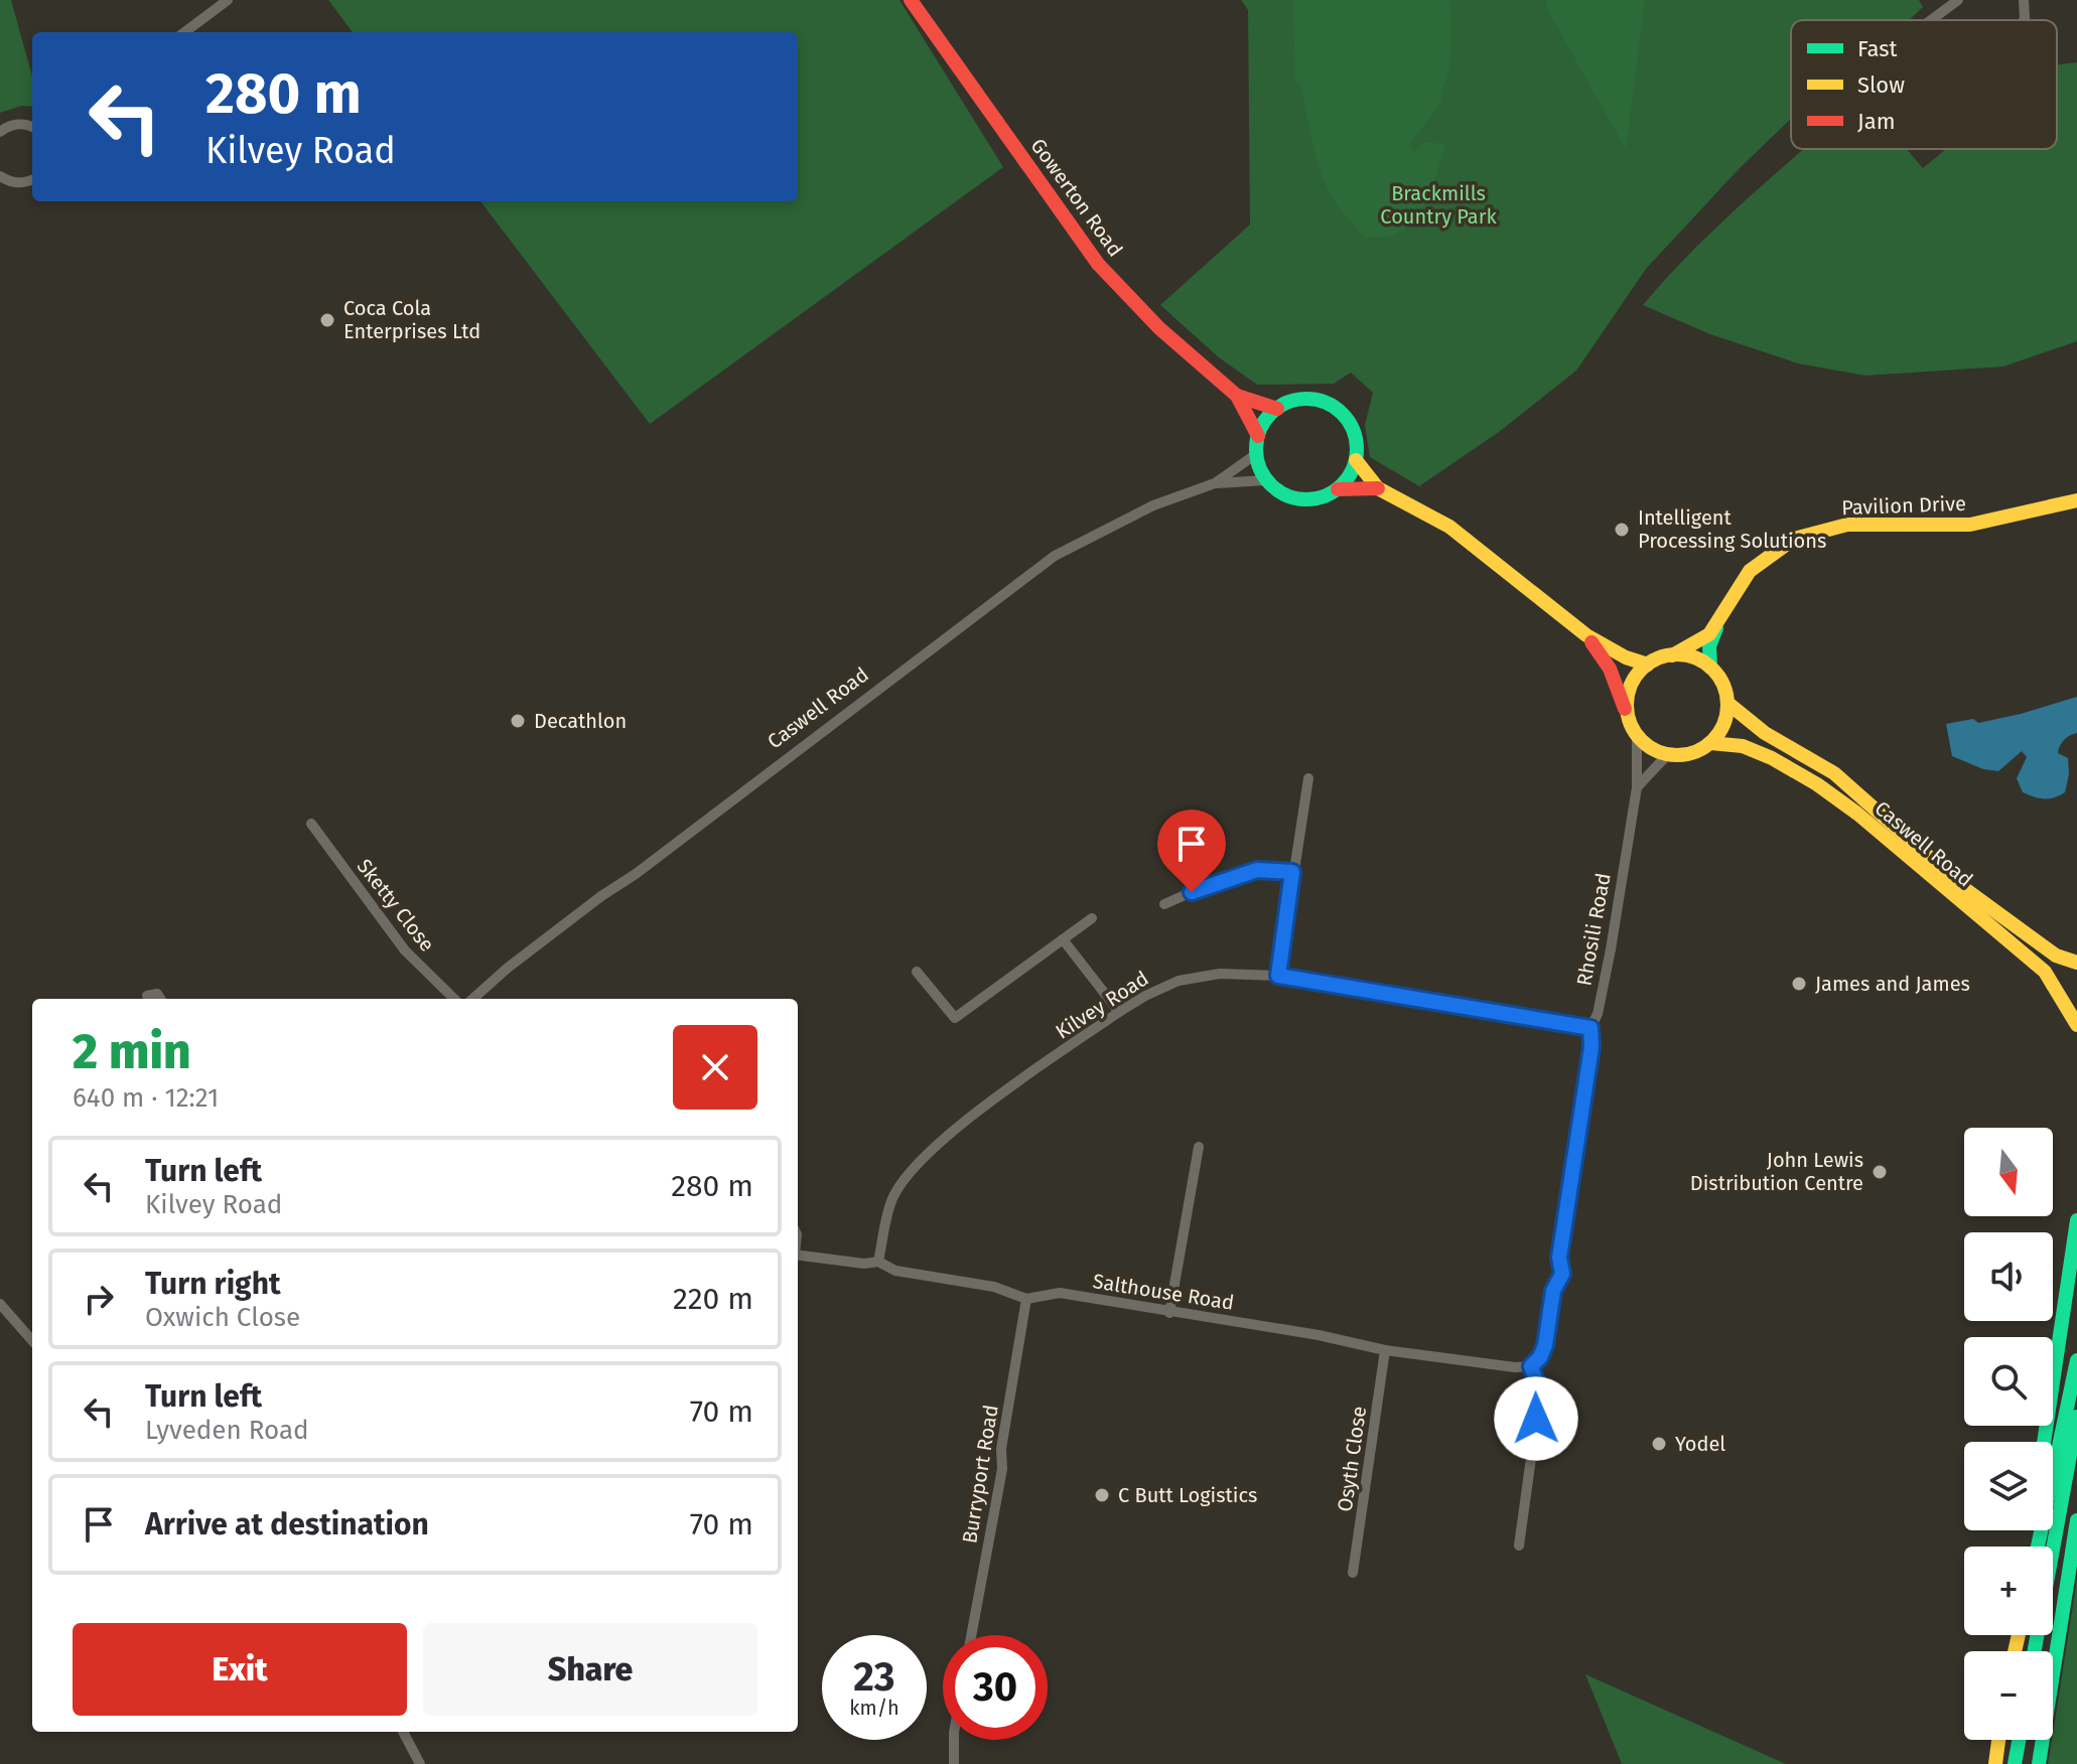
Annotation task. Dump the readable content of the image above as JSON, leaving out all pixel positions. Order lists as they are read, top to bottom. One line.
{"streets":{"main road":["Gowerton Road","Pavilion Drive","Caswell Road"],"street":["Sketty Close","Rhosili Road","Kilvey Road","Salthouse Road","Osyth Close","Burryport Road"]},"crossings":[["Gowerton Road","Caswell Road"],["Pavilion Drive","Caswell Road"],["Pavilion Drive","Rhosili Road"],["Caswell Road","Rhosili Road"],["Rhosili Road","Kilvey Road"],["Rhosili Road","Salthouse Road"],["Kilvey Road","Salthouse Road"],["Salthouse Road","Osyth Close"],["Salthouse Road","Burryport Road"]],"parks":["Brackmills Country Park"],"places":["Coca Cola Enterprises Ltd","Intelligent Processing Solutions","Decathlon","James and James","John Lewis Distribution Centre","Yodel","C Butt Logistics"],"legend":["Fast","Slow","Jam"],"north":"bottom","page":{"turn":["280 m","Kilvey Road"],"heading":["2 min","640 m · 12:21"],"map_buttons":["+","−"],"list":[{"name":"Turn left","note":"Kilvey Road","value":"280 m"},{"name":"Turn right","note":"Oxwich Close","value":"220 m"},{"name":"Turn left","note":"Lyveden Road","value":"70 m"},{"name":"Arrive at destination","value":"70 m"}],"buttons":["Exit","Share"],"speed":"23 km/h","limit":"30"}}
